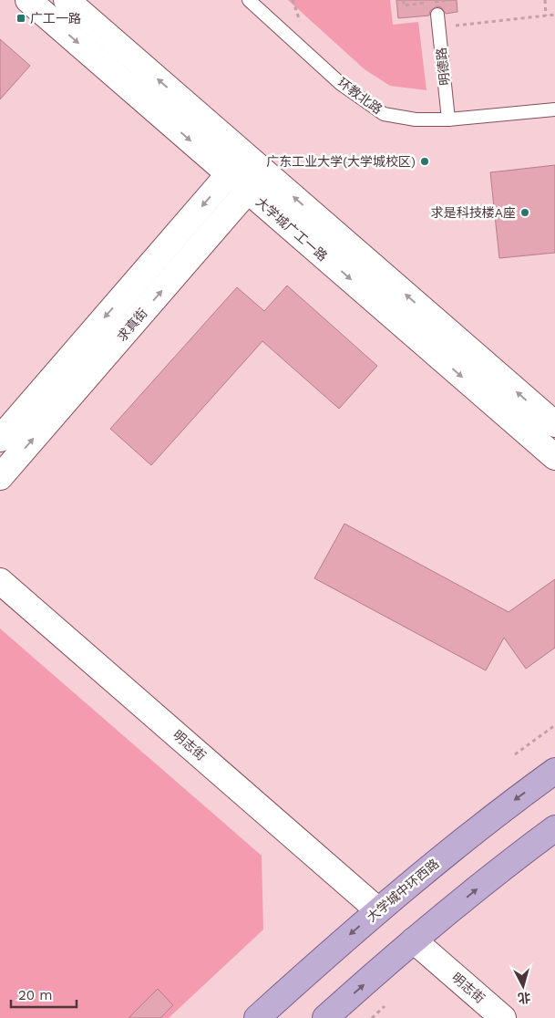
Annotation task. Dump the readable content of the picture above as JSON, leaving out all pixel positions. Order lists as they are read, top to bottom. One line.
{"streets":{"main road":["大学城中环西路"],"street":["大学城广工一路","求真街","明志街"],"lane":["明德路","环教北路"]},"crossings":[["明德路","环教北路"],["大学城广工一路","求真街"],["明志街","大学城中环西路"]],"places":{"transit":["广工一路"],"other":["广东工业大学(大学城校区)","求是科技楼A座"]},"scale_bar":"20 m","north":"bottom"}
